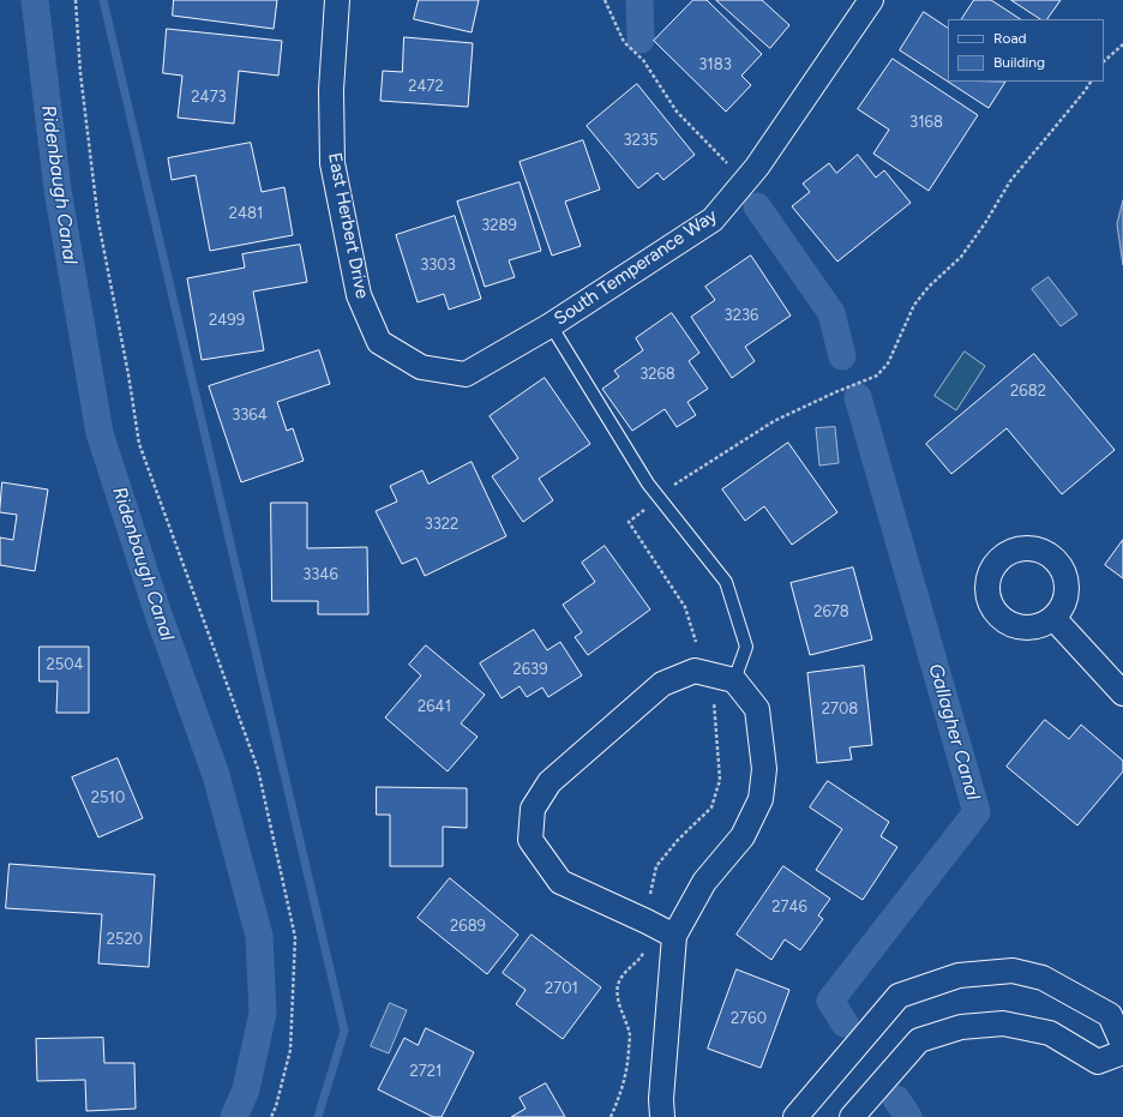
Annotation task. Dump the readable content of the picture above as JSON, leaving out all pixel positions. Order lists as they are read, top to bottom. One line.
{"streets":{"street":["East Herbert Drive","South Temperance Way"]},"crossings":[["East Herbert Drive","South Temperance Way"]],"water":["Ridenbaugh Canal","Gallagher Canal"],"house_numbers":["3183","2472","2473","3168","3235","2481","3289","3303","3236","2499","3268","2682","3364","3322","3346","2678","2504","2639","2641","2708","2510","2746","2689","2520","2701","2760","2721"],"legend":["Road","Building"]}
